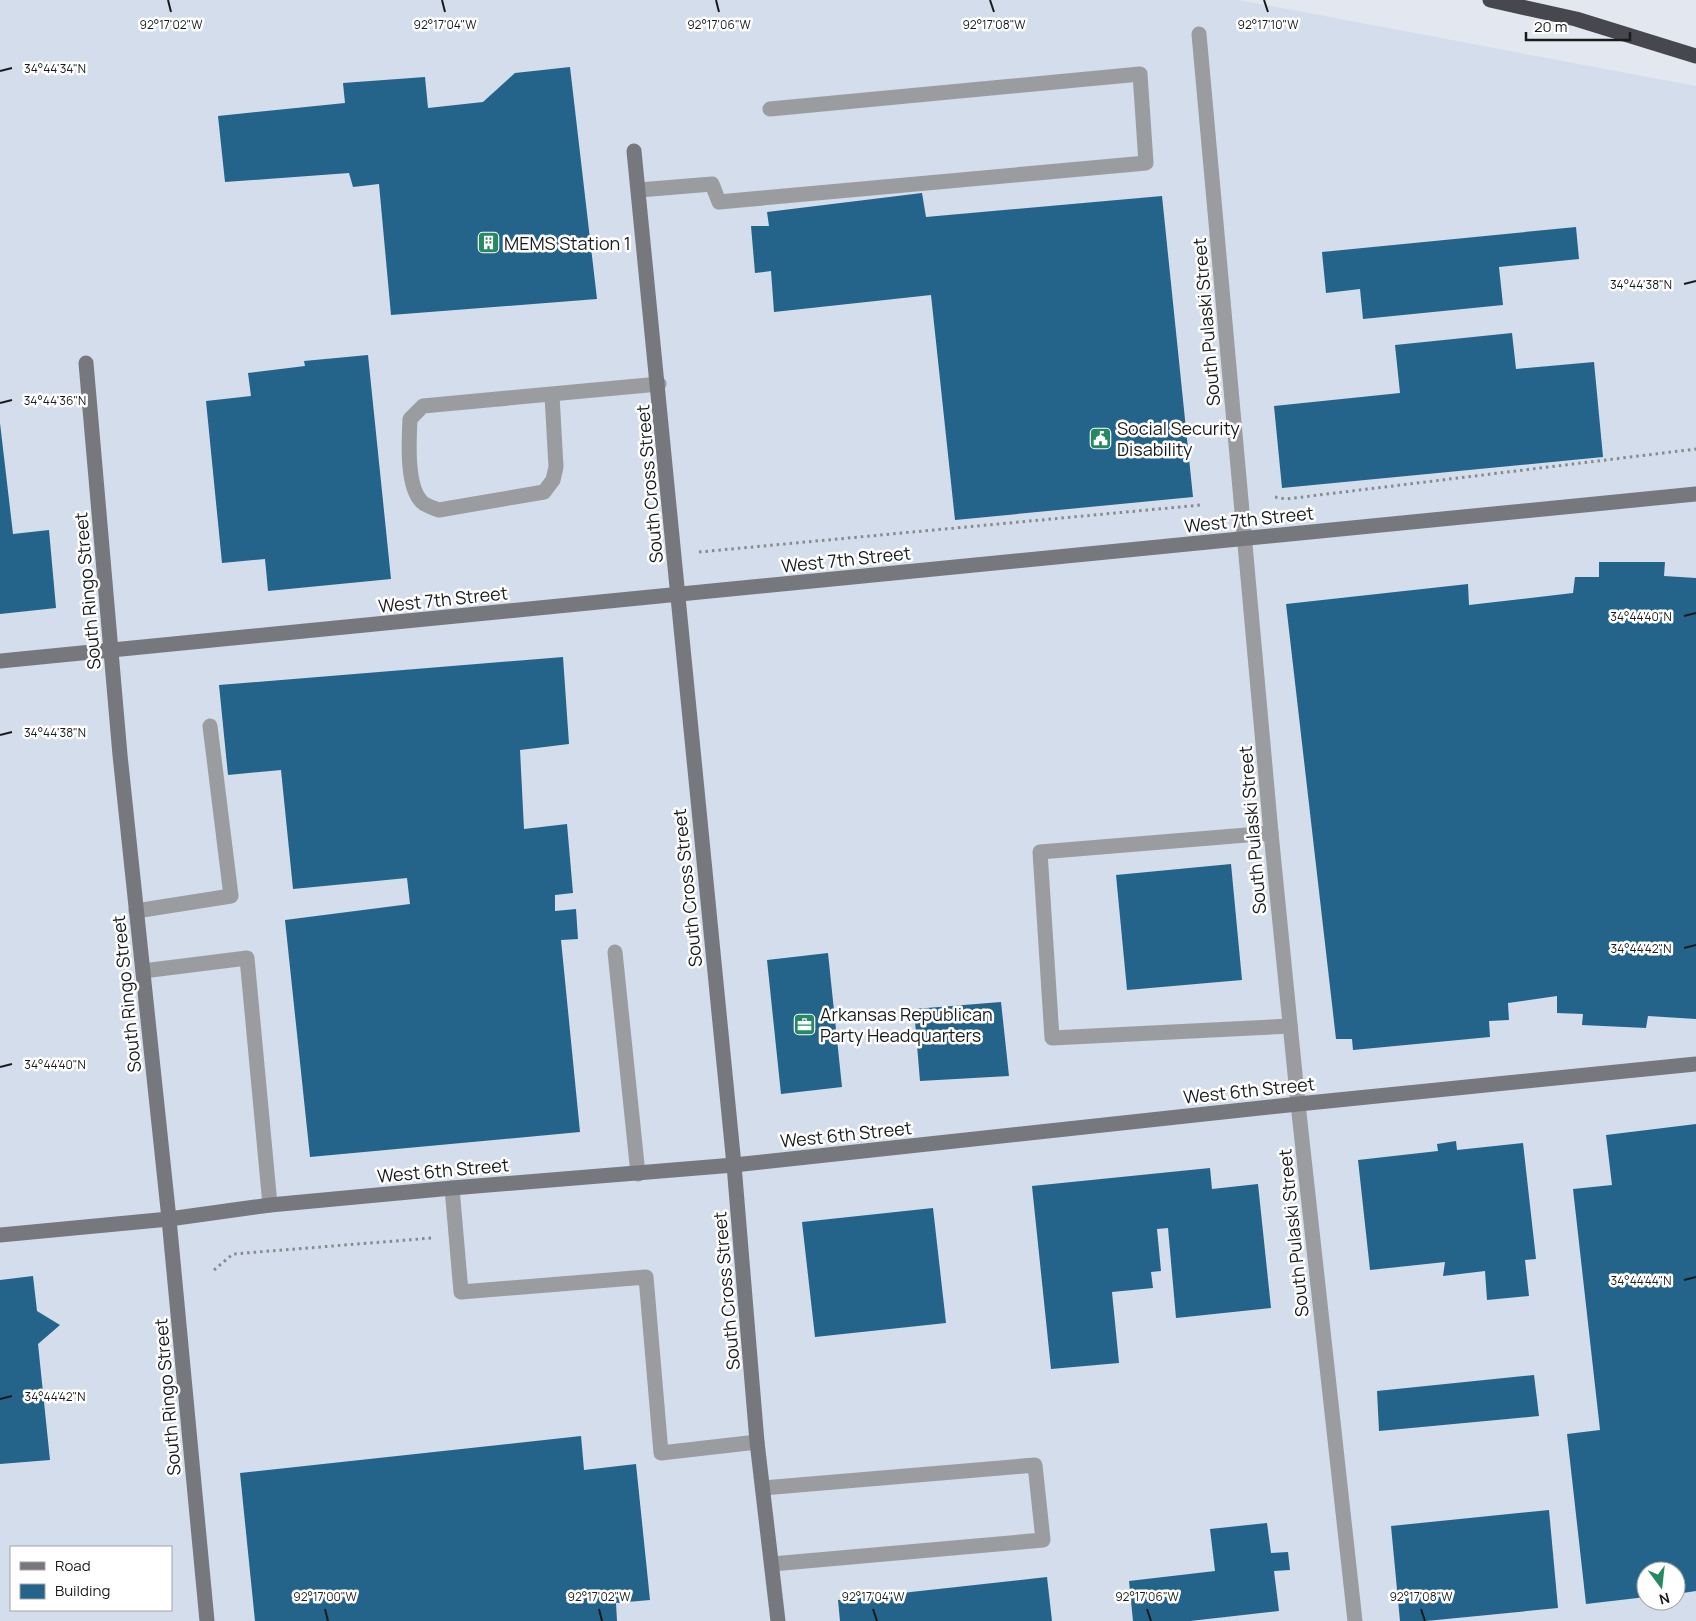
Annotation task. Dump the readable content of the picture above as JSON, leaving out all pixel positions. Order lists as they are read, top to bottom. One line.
{"streets":{"street":["South Pulaski Street","South Cross Street","West 7th Street","South Ringo Street","West 6th Street"]},"crossings":[["South Pulaski Street","West 7th Street"],["South Pulaski Street","West 6th Street"],["South Cross Street","West 7th Street"],["South Cross Street","West 6th Street"],["West 7th Street","South Ringo Street"],["South Ringo Street","West 6th Street"]],"places":{"building":["MEMS Station 1"],"public building":["Social Security Disability"],"office":["Arkansas Republican Party Headquarters"]},"legend":["Road","Building"],"scale_bar":"20 m","north":"bottom","coordinates":["92°17'02\"W","92°17'04\"W","92°17'06\"W","92°17'08\"W","92°17'10\"W","34°44'34\"N","34°44'38\"N","34°44'36\"N","34°44'40\"N","34°44'42\"N","34°44'44\"N","92°17'00\"W"]}
